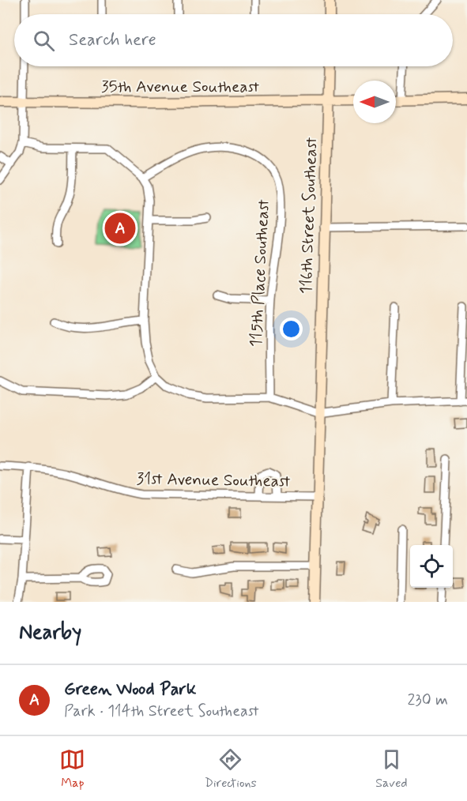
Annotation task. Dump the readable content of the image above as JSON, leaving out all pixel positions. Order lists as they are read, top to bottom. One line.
{"streets":{"street":["35th Avenue Southeast","116th Street Southeast","115th Place Southeast","31st Avenue Southeast"]},"crossings":[["35th Avenue Southeast","116th Street Southeast"],["116th Street Southeast","31st Avenue Southeast"]],"north":"left","page":{"search":"Search here","pins":"A","heading":"Nearby","list":[{"mark":"A","name":"Green Wood Park","note":"Park · 114th Street Southeast","value":"230 m"}],"nav":["Map","Directions","Saved"]}}
